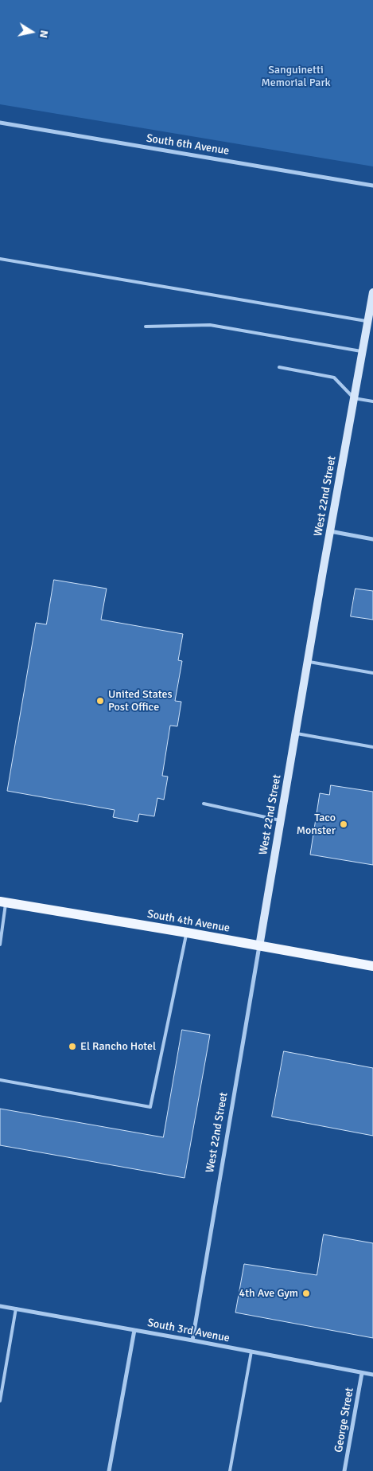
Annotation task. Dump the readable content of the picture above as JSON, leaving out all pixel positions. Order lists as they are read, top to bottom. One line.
{"streets":{"main road":["South 4th Avenue"],"street":["South 6th Avenue","West 22nd Street","South 3rd Avenue","George Street"]},"crossings":[["West 22nd Street","South 4th Avenue"],["West 22nd Street","South 3rd Avenue"],["South 3rd Avenue","George Street"]],"parks":["Sanguinetti Memorial Park"],"places":["United States Post Office","Taco Monster","El Rancho Hotel","4th Ave Gym"],"north":"right"}
